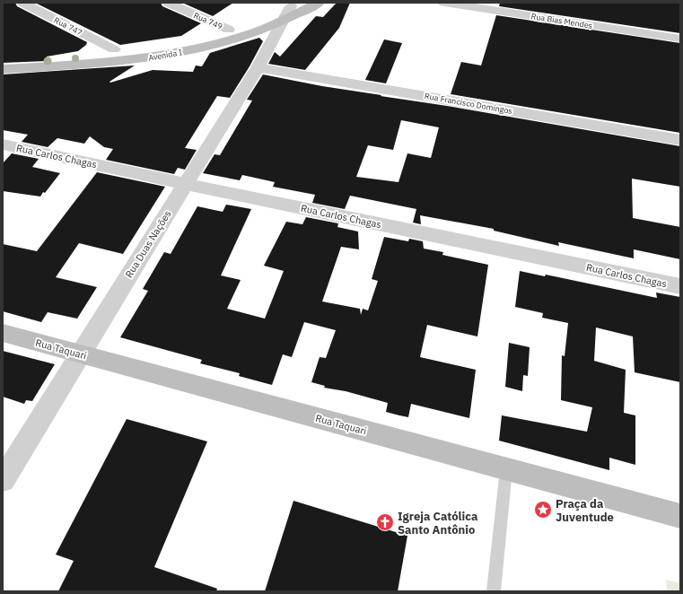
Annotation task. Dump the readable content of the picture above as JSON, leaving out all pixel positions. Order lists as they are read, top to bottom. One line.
{"streets":{"street":["Rua 749","Rua Bias Mendes","Rua 747","Avenida I","Rua Francisco Domingos","Rua Carlos Chagas","Rua Duas Nações","Rua Taquari"]},"crossings":[["Rua 749","Avenida I"],["Rua 747","Avenida I"],["Avenida I","Rua Duas Nações"],["Rua Francisco Domingos","Rua Duas Nações"],["Rua Carlos Chagas","Rua Duas Nações"],["Rua Duas Nações","Rua Taquari"]],"places":{"place":["Praça da Juventude"],"church":["Igreja Católica Santo Antônio"]}}
